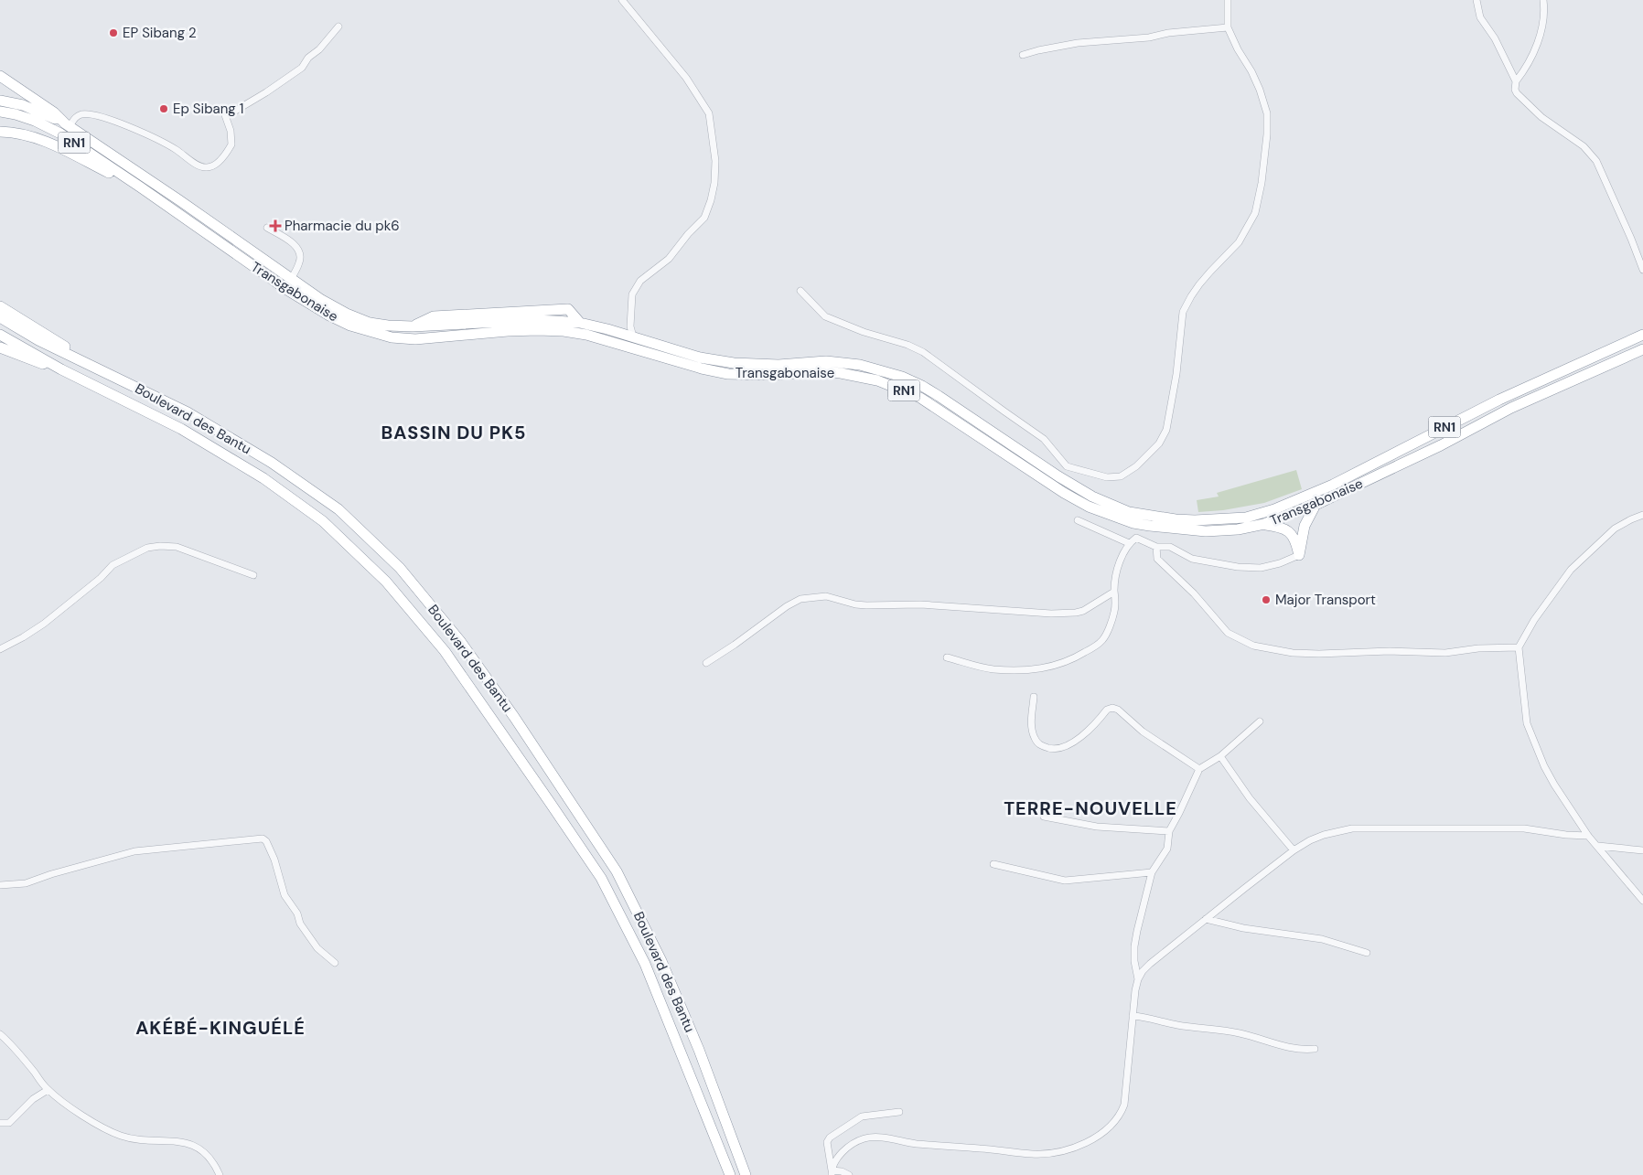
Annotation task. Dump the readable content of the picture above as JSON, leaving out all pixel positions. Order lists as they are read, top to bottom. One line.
{"streets":{"highway":["RN1","Transgabonaise","Boulevard des Bantu"]},"districts":["BASSIN DU PK5","TERRE-NOUVELLE","AKÉBÉ-KINGUÉLÉ"],"places":{"other":["EP Sibang 2","Ep Sibang 1","Major Transport"],"health":["Pharmacie du pk6"]}}
